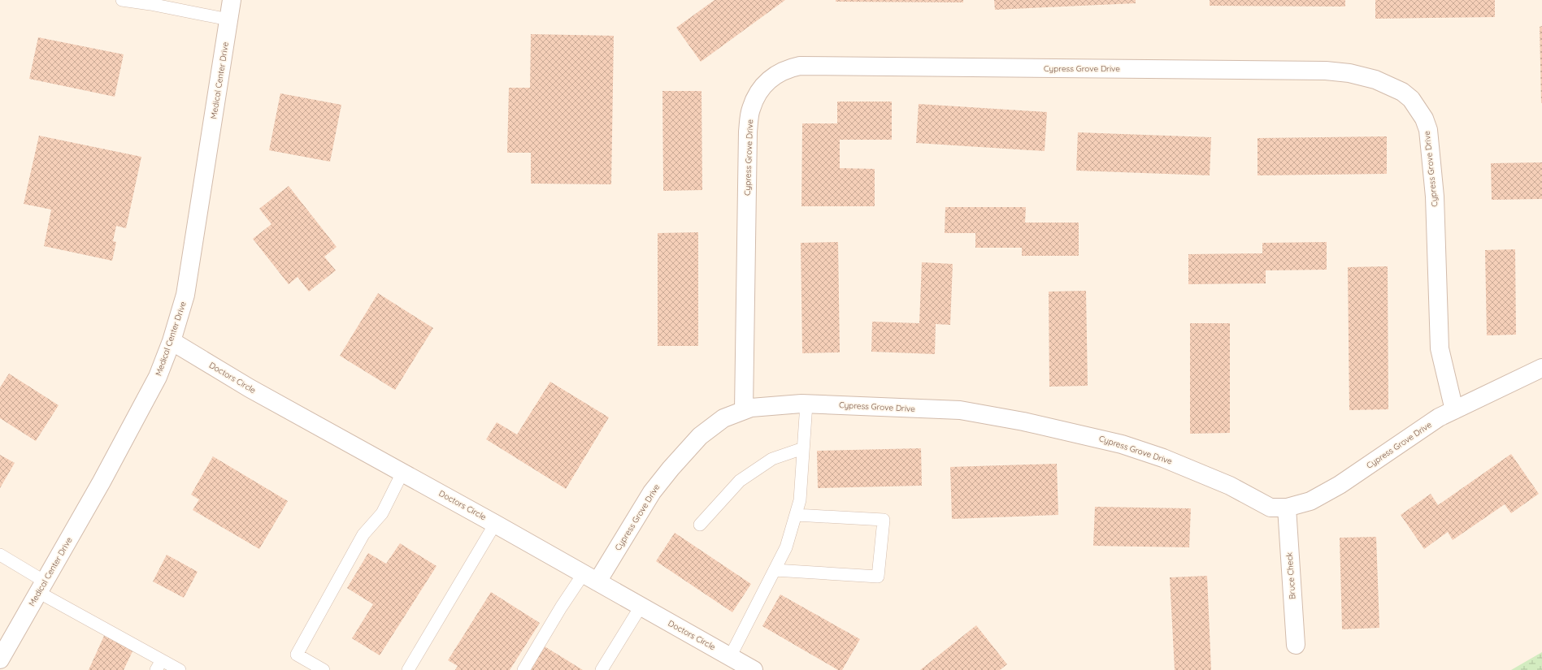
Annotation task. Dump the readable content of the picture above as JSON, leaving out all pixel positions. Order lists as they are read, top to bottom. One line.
{"streets":{"street":["Cypress Grove Drive","Medical Center Drive","Doctors Circle","Bruce Check"]},"crossings":[["Cypress Grove Drive","Doctors Circle"],["Cypress Grove Drive","Bruce Check"],["Medical Center Drive","Doctors Circle"]]}
